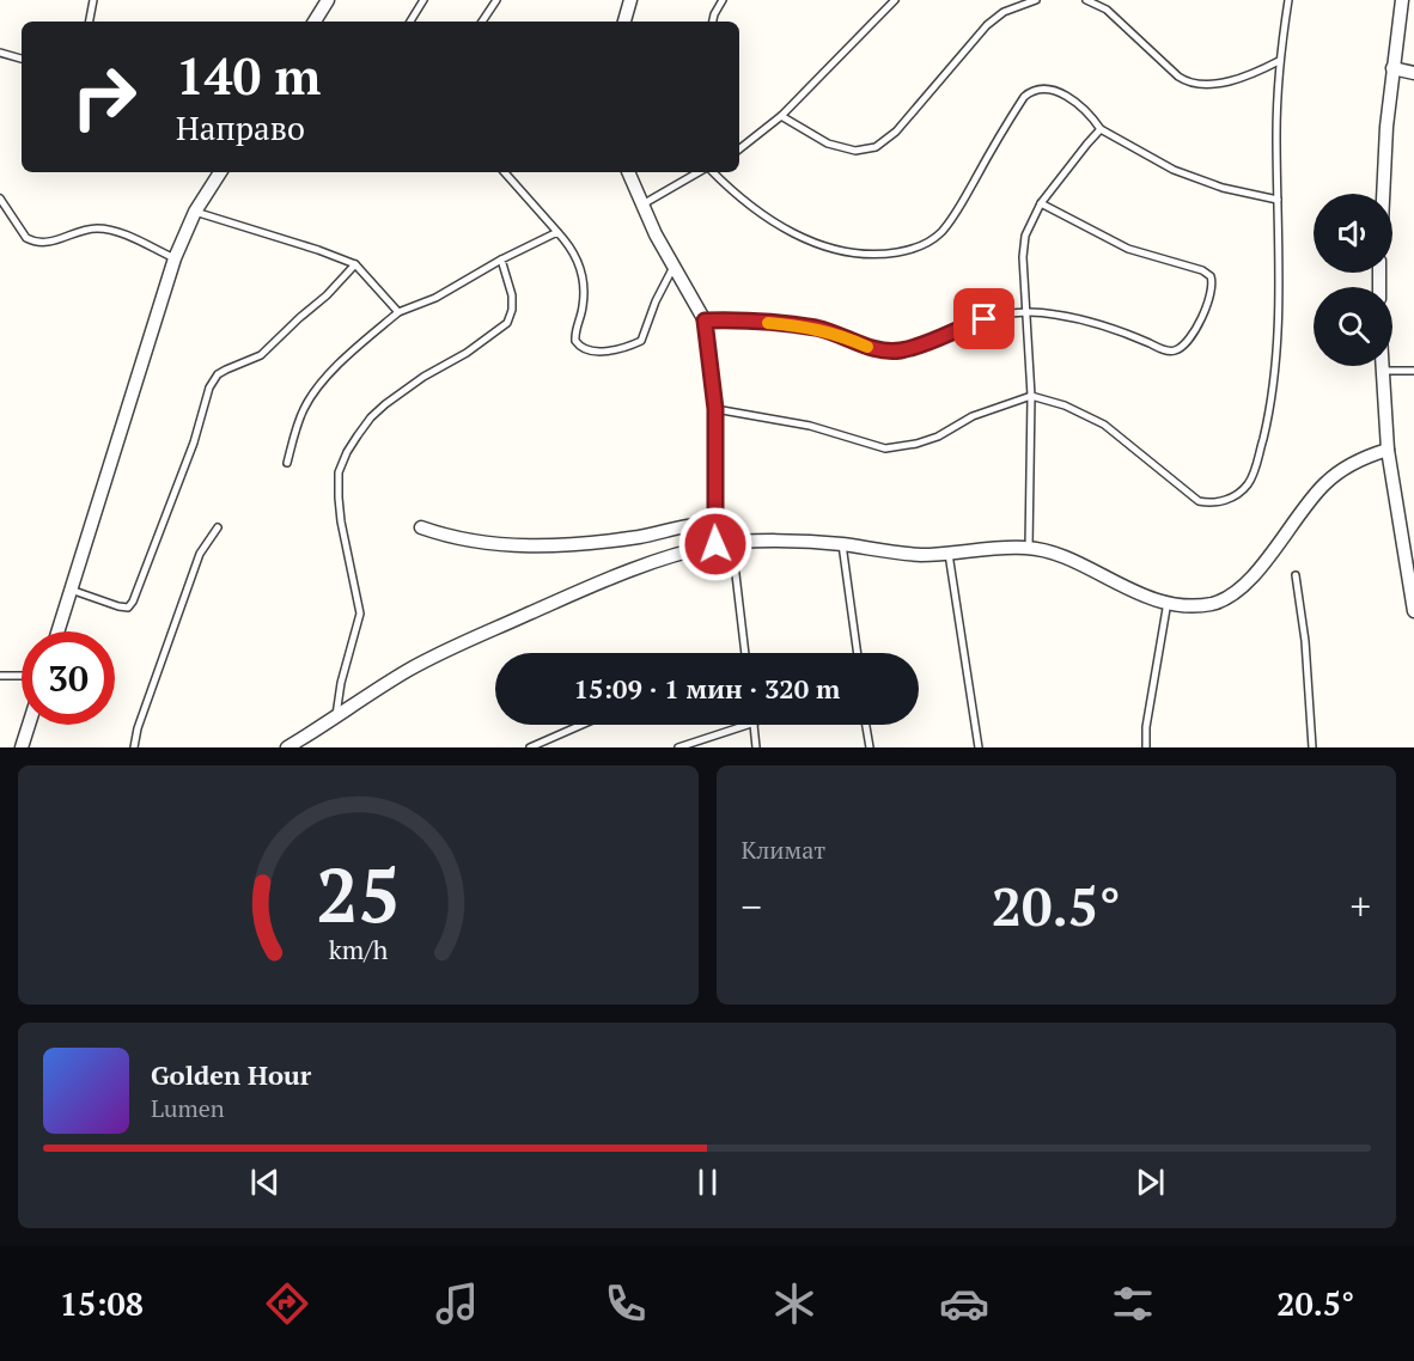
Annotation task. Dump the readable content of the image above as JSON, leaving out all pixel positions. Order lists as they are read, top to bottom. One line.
{"page":{"turn":["140 m","Направо"],"limit":"30","trip":"15:09 · 1 мин · 320 m","tile":"Климат","heat":["−","20.5°","+"],"song":["Golden Hour","Lumen"],"tabs":["15:08","20.5°"],"gauge":["25","km/h"]}}
